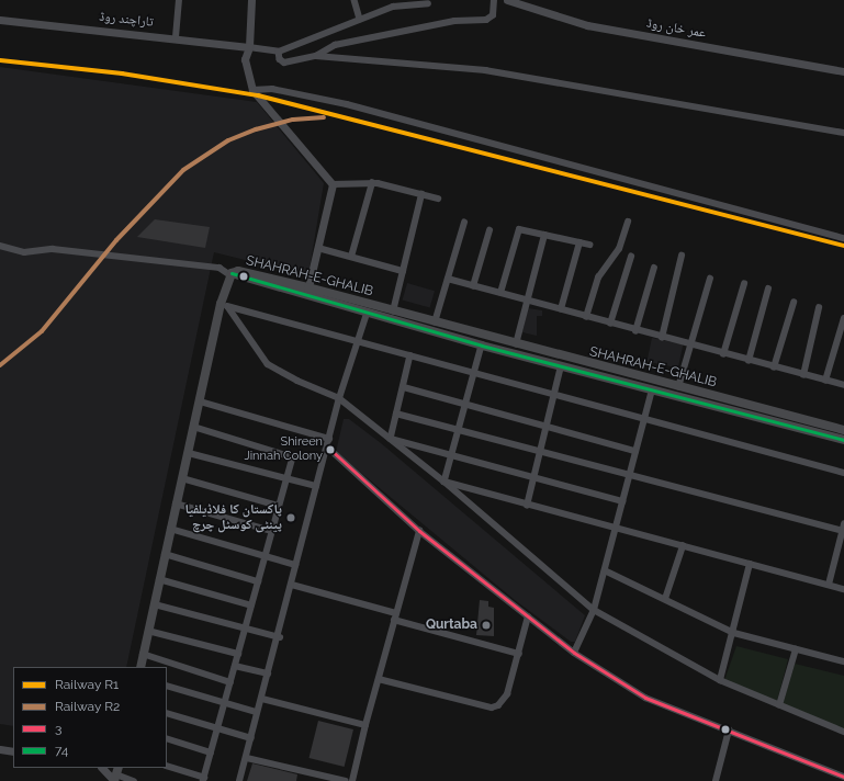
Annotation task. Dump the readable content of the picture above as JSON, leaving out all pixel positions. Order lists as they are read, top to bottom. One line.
{"streets":{"main road":["SHAHRAH-E-GHALIB"],"street":["تاراچند روڈ","عمر خان روڈ"]},"places":["Shireen Jinnah Colony","پاکستان کا فلاڈیلفیا پینٹی کوسٹل چرچ","Qurtaba"],"lines":["rail line R1","rail line R2","transit line 74","transit line 3"],"legend":["Railway R1","Railway R2","3","74"]}
